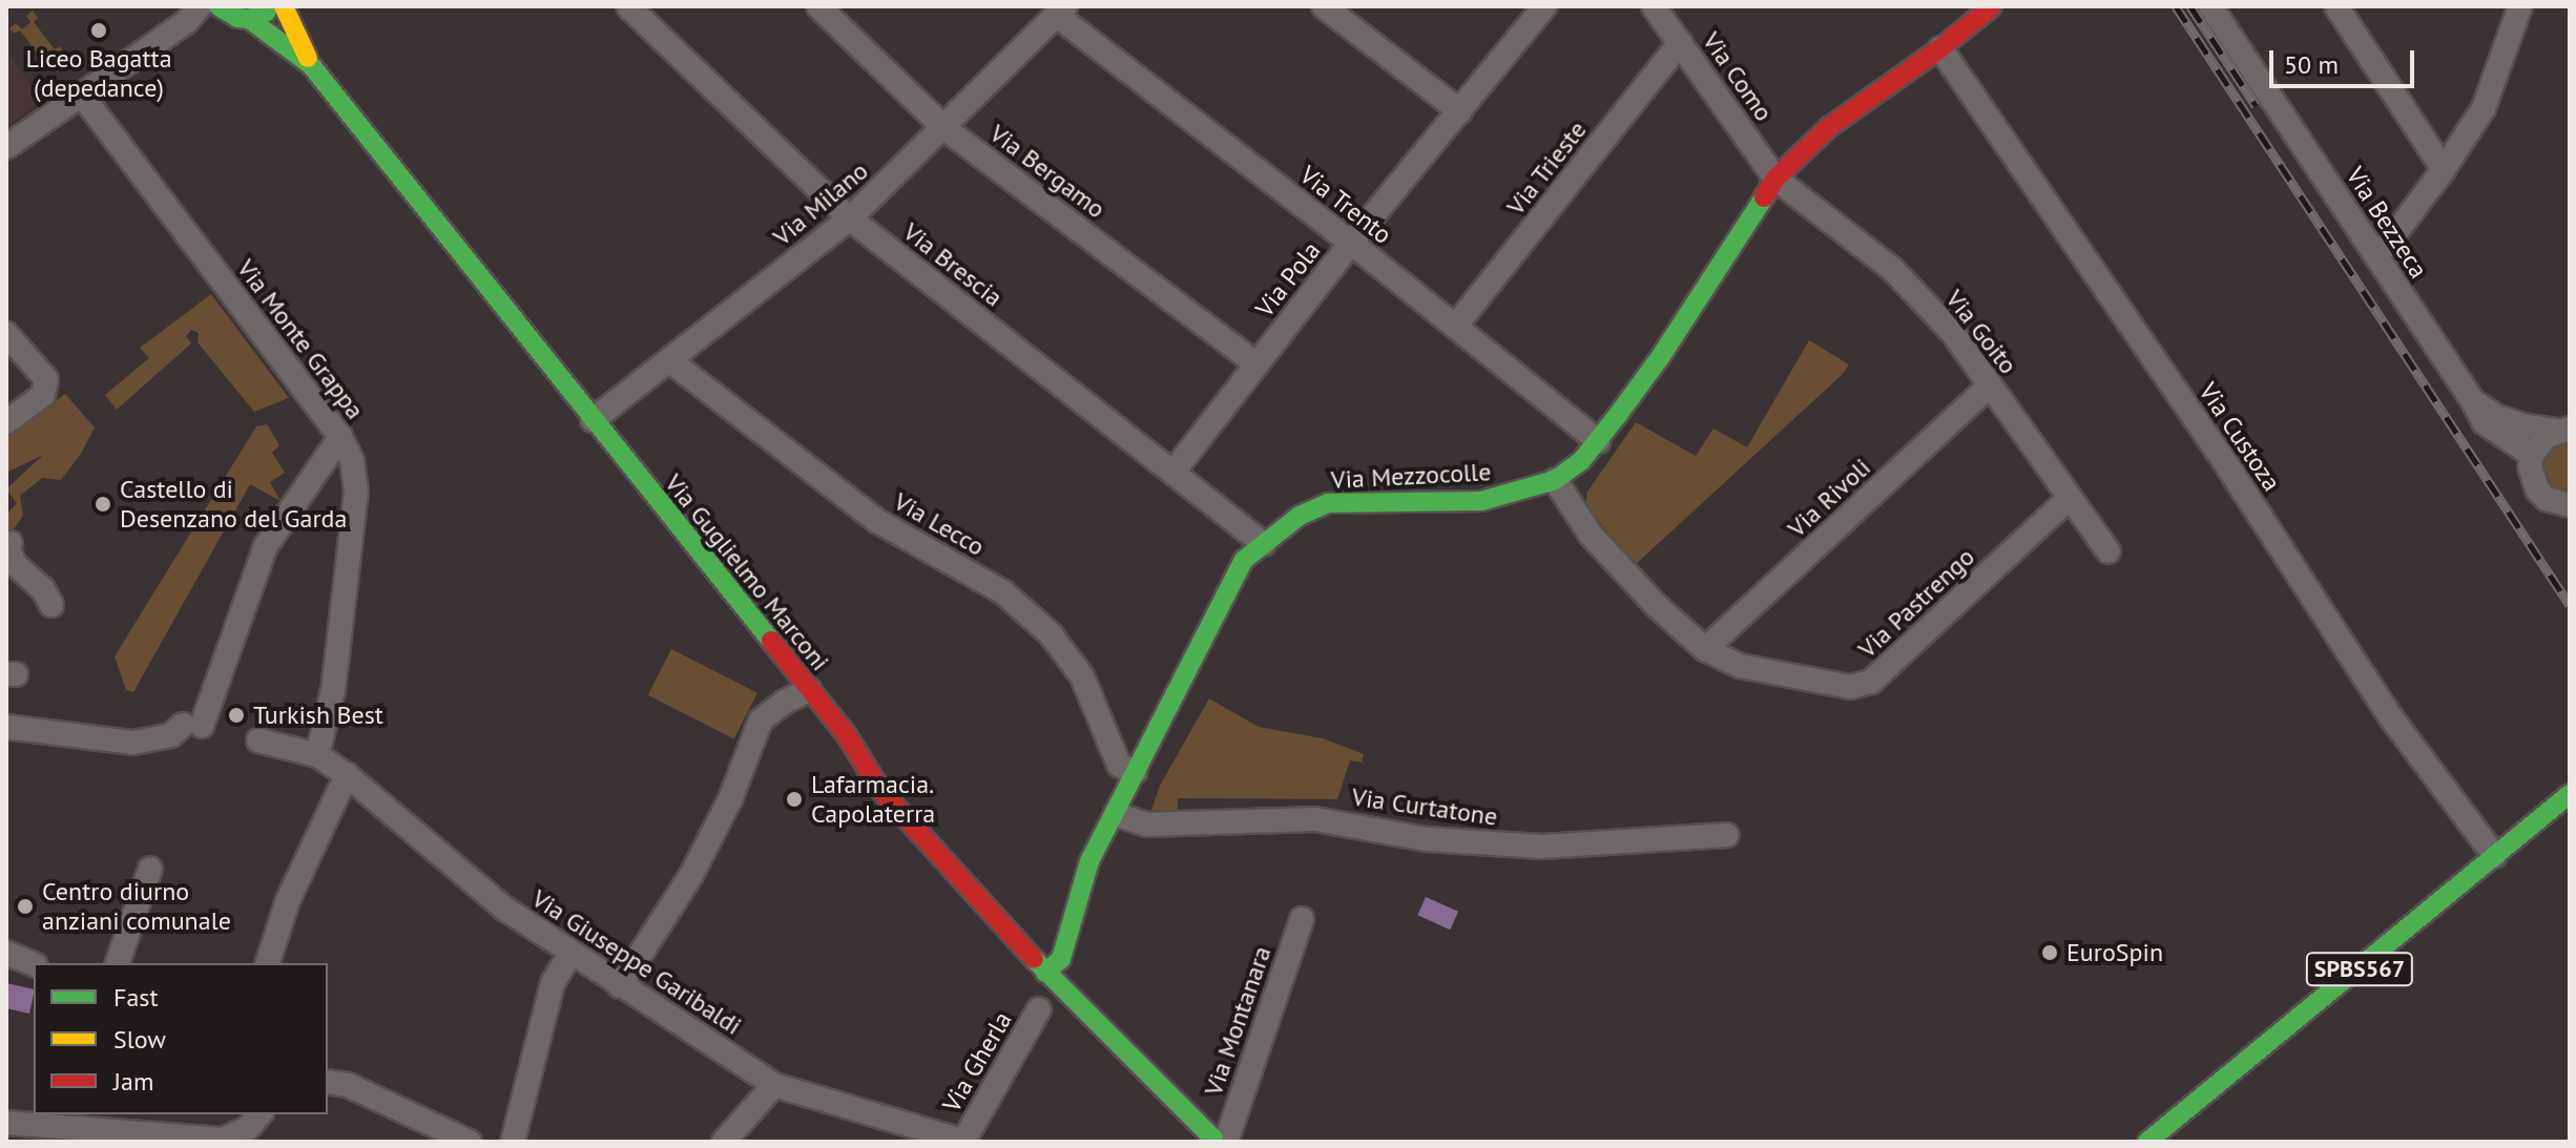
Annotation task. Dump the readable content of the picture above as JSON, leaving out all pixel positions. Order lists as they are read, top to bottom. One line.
{"streets":{"main road":["Via Mezzocolle","Via Guglielmo Marconi","SPBS567"],"street":["Via Como","Via Trieste","Via Bergamo","Via Milano","Via Trento","Via Bezzeca","Via Brescia","Via Pola","Via Goito","Via Monte Grappa","Via Custoza","Via Rivoli","Via Lecco","Via Pastrengo","Via Curtatone","Via Giuseppe Garibaldi","Via Montanara","Via Gherla"]},"crossings":[["Via Como","Via Trieste"],["Via Como","Via Goito"],["Via Como","Via Mezzocolle"],["Via Trieste","Via Trento"],["Via Bergamo","Via Milano"],["Via Bergamo","Via Pola"],["Via Milano","Via Trento"],["Via Milano","Via Brescia"],["Via Milano","Via Lecco"],["Via Milano","Via Guglielmo Marconi"],["Via Trento","Via Pola"],["Via Trento","Via Mezzocolle"],["Via Brescia","Via Pola"],["Via Brescia","Via Mezzocolle"],["Via Goito","Via Mezzocolle"],["Via Goito","Via Rivoli"],["Via Goito","Via Pastrengo"],["Via Monte Grappa","Via Giuseppe Garibaldi"],["Via Custoza","Via Mezzocolle"],["Via Custoza","SPBS567"],["Via Mezzocolle","Via Lecco"],["Via Mezzocolle","Via Guglielmo Marconi"],["Via Mezzocolle","Via Pastrengo"],["Via Mezzocolle","Via Curtatone"],["Via Rivoli","Via Pastrengo"],["Via Guglielmo Marconi","Via Montanara"],["Via Giuseppe Garibaldi","Via Gherla"]],"places":["Liceo Bagatta (depedance)","Castello di Desenzano del Garda","Turkish Best","Lafarmacia. Capolaterra","Centro diurno anziani comunale","EuroSpin"],"legend":["Fast","Slow","Jam"],"scale_bar":"50 m"}
